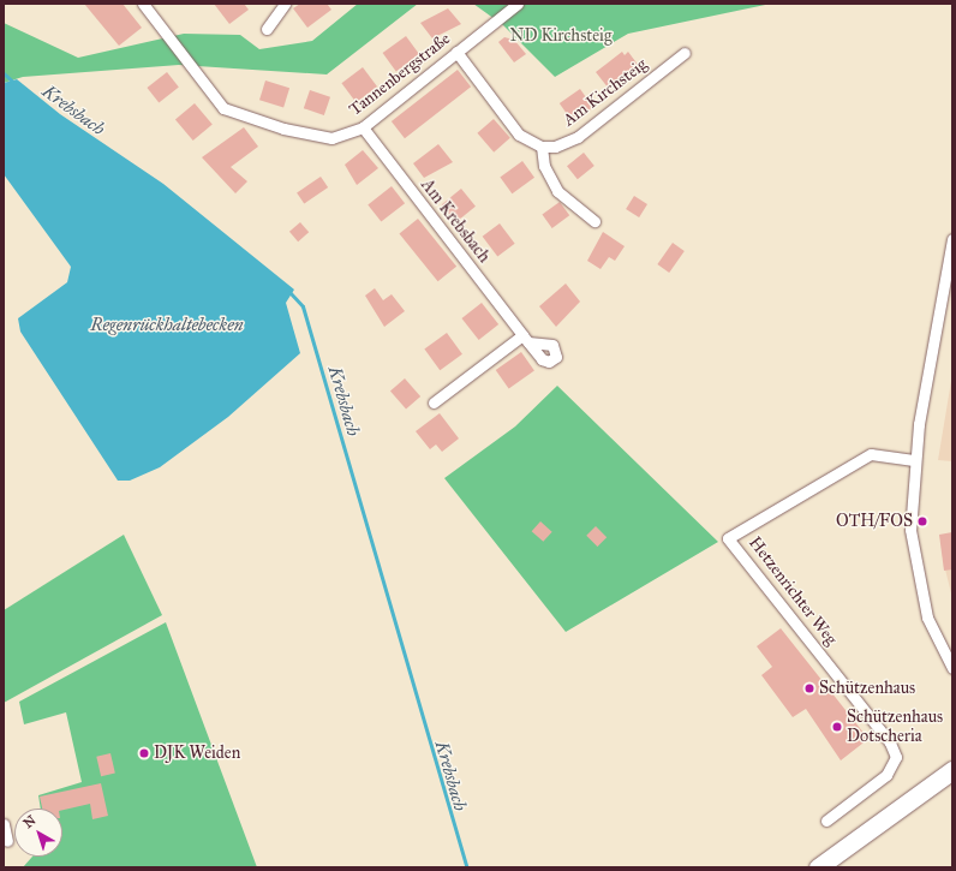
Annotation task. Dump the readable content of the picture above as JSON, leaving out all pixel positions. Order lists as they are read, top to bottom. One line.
{"streets":{"street":["Tannenbergstraße","Am Kirchsteig","Am Krebsbach","Hetzenrichter Weg"]},"crossings":[["Tannenbergstraße","Am Krebsbach"]],"water":["Krebsbach","Regenrückhaltebecken"],"parks":["ND Kirchsteig"],"places":["OTH/FOS","Schützenhaus","Schützenhaus Dotscheria","DJK Weiden"],"north":"top left"}
